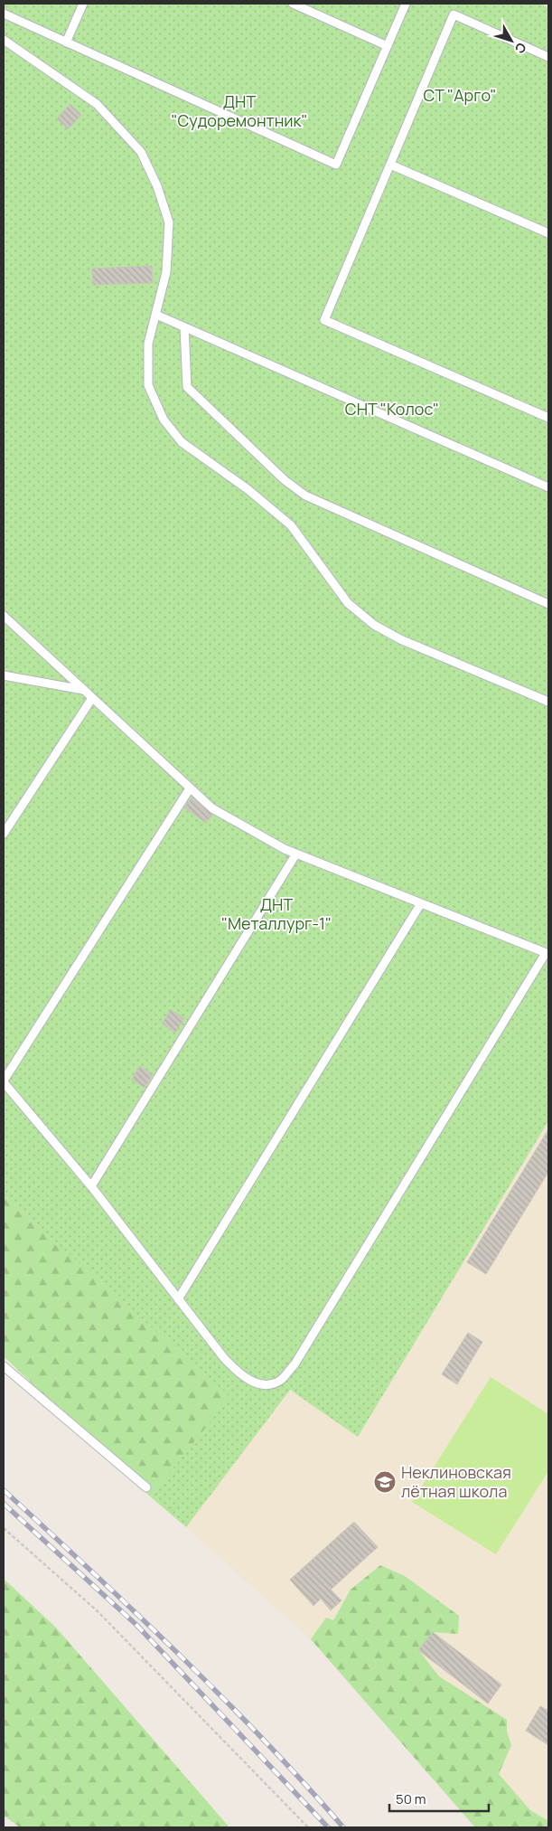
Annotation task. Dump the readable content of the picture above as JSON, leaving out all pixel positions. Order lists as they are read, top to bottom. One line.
{"parks":["СТ \"Арго\"","ДНТ \"Судоремонтник\"","СНТ \"Колос\"","ДНТ \"Металлург-1\""],"places":{"school or university":["Неклиновская лётная школа"]},"scale_bar":"50 m","north":"bottom right"}
